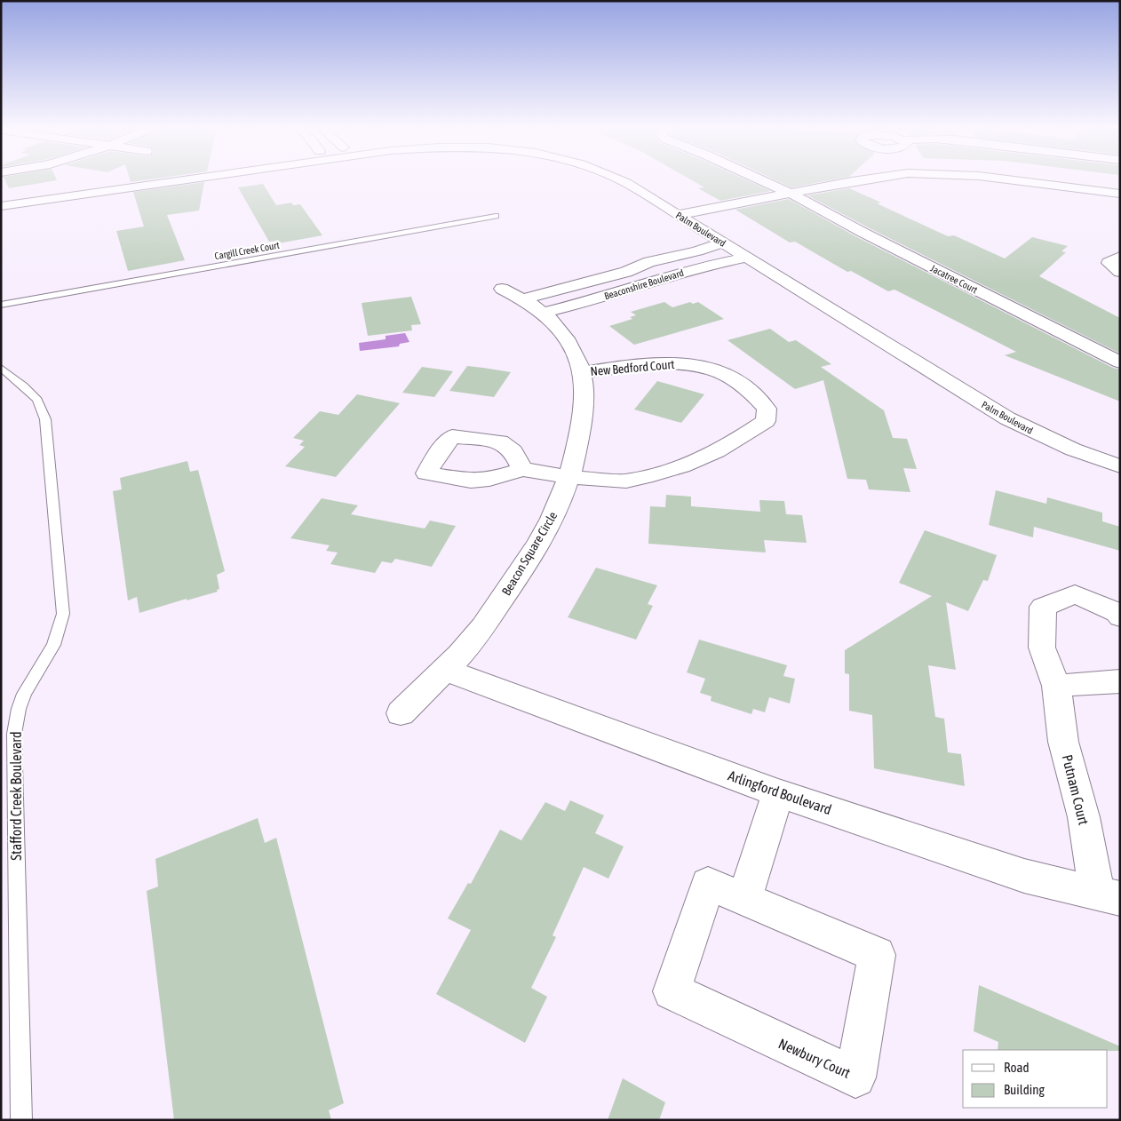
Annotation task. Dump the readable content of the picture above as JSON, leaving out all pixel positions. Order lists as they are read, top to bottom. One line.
{"streets":{"street":["Palm Boulevard","Jacatree Court","Beaconshire Boulevard","New Bedford Court","Beacon Square Circle","Putnam Court","Arlingford Boulevard","Newbury Court"],"lane":["Cargill Creek Court","Stafford Creek Boulevard"]},"crossings":[["Palm Boulevard","Beaconshire Boulevard"],["Beaconshire Boulevard","Beacon Square Circle"],["New Bedford Court","Beacon Square Circle"],["Beacon Square Circle","Arlingford Boulevard"],["Putnam Court","Arlingford Boulevard"]],"legend":["Road","Building"]}
